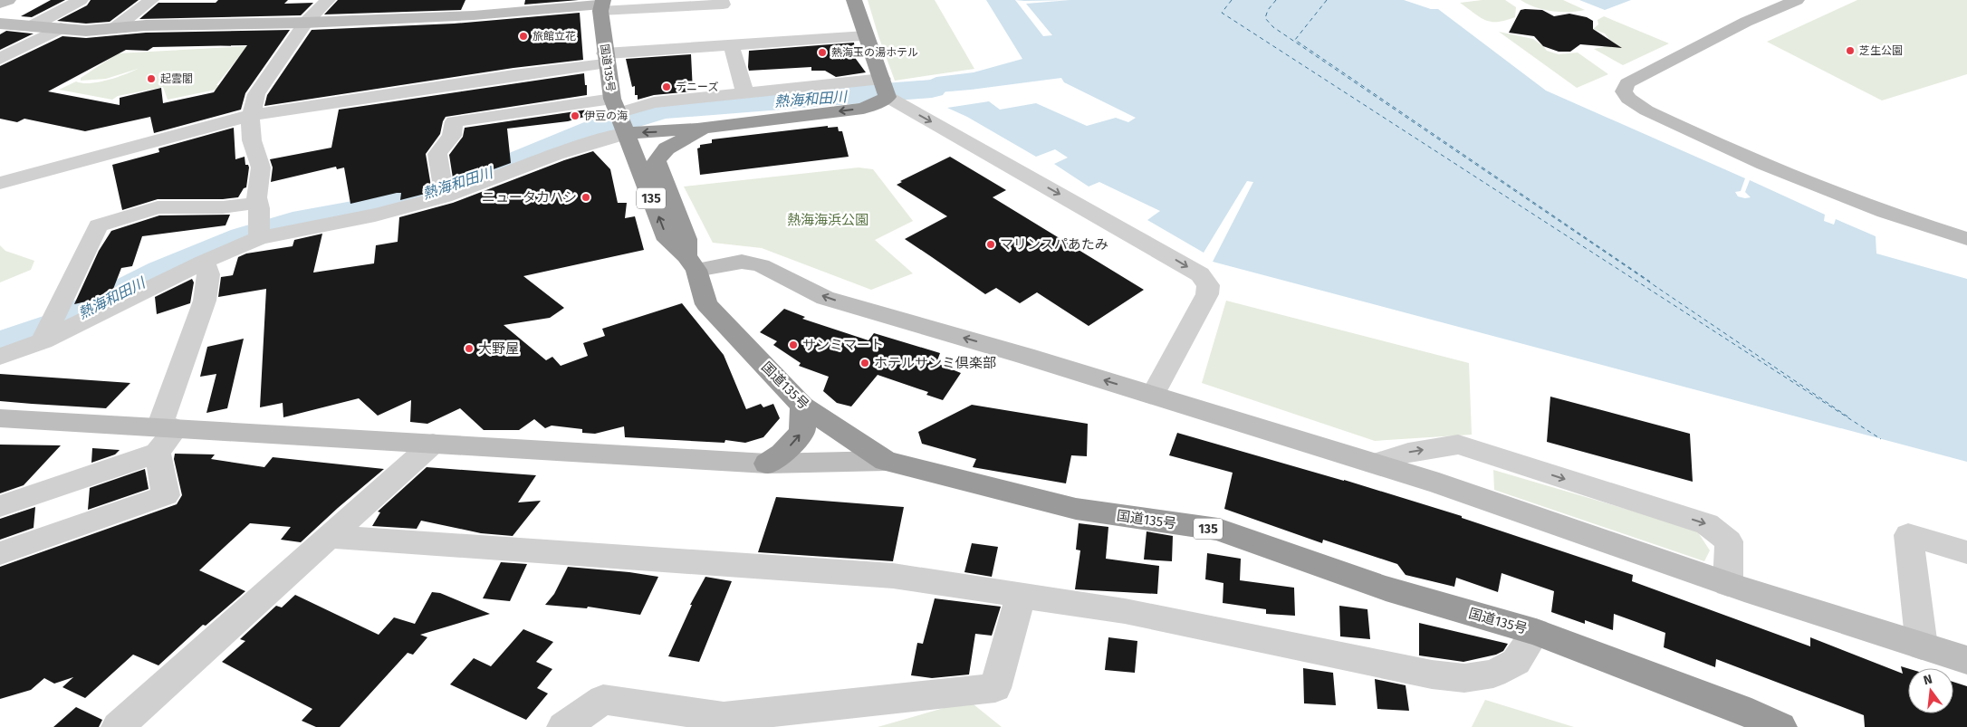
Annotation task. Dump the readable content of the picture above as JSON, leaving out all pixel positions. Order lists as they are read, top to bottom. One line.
{"streets":{"highway":["国道135号","135"]},"water":["熱海和田川"],"parks":["熱海海浜公園"],"places":["旅館立花","芝生公園","熱海玉の湯ホテル","起雲閣","デニーズ","伊豆の海","ニュータカハシ","マリンスパあたみ","サンミマート","大野屋","ホテルサンミ倶楽部"],"north":"top"}
